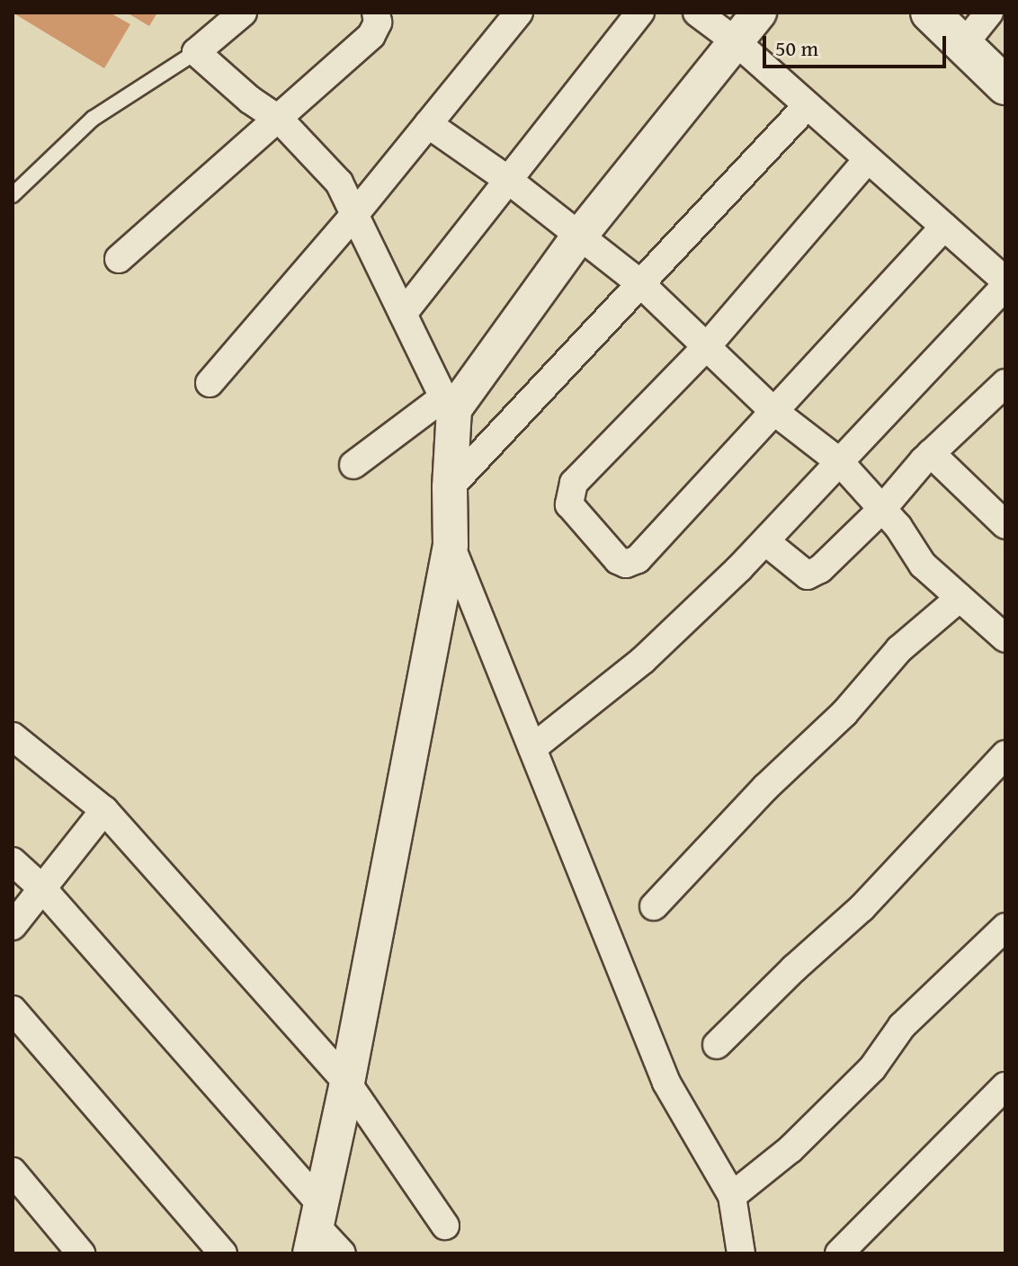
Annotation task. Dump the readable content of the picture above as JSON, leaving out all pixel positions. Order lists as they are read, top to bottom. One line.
{"scale_bar":"50 m"}
